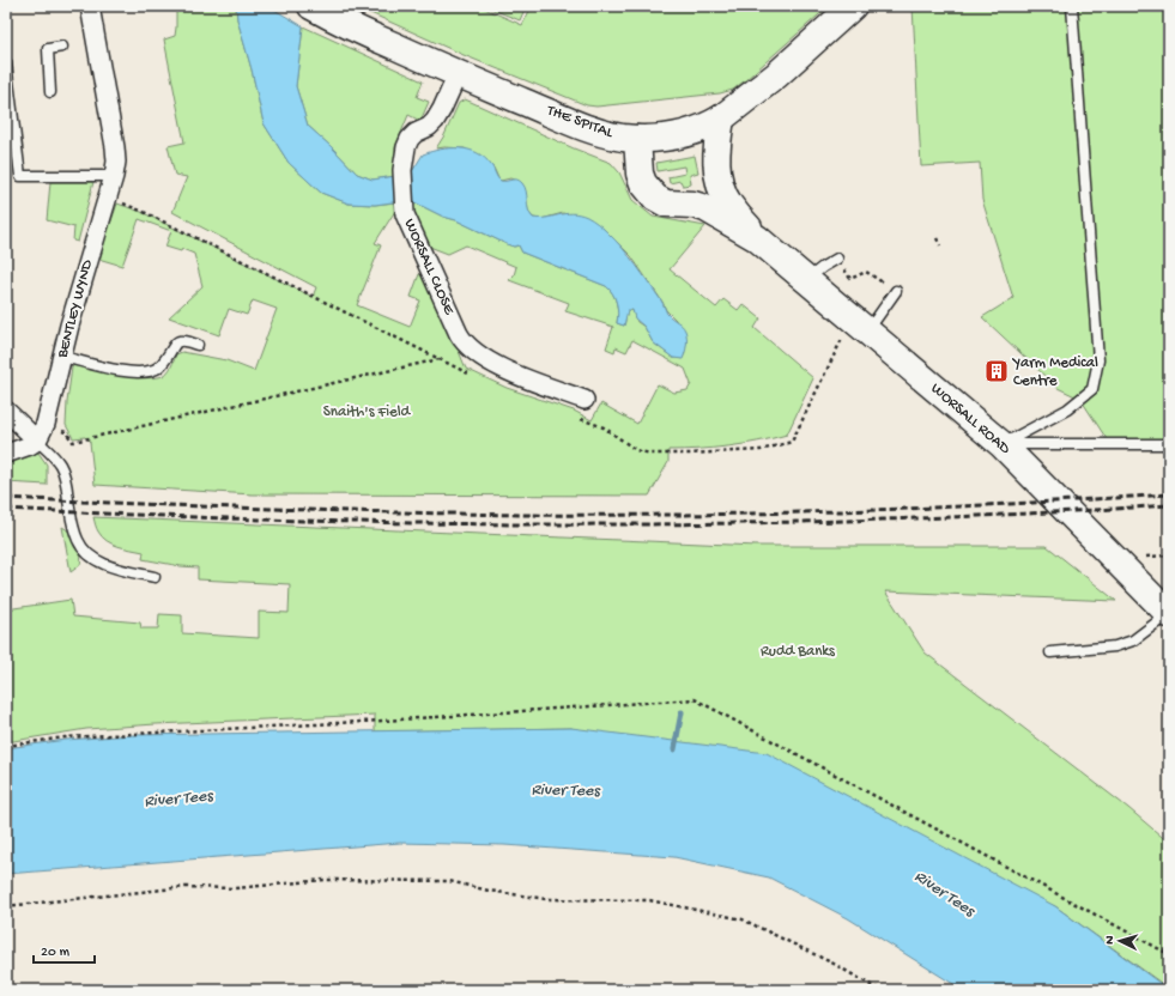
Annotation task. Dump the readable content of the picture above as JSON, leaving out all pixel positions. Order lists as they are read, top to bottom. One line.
{"streets":{"main road":["THE SPITAL","WORSALL ROAD"],"street":["WORSALL CLOSE","BENTLEY WYND"]},"crossings":[["THE SPITAL","WORSALL CLOSE"],["THE SPITAL","WORSALL ROAD"]],"water":["River Tees"],"parks":["Snaith's Field","Rudd Banks"],"places":{"building":["Yarm Medical Centre"]},"scale_bar":"20 m","north":"left"}
